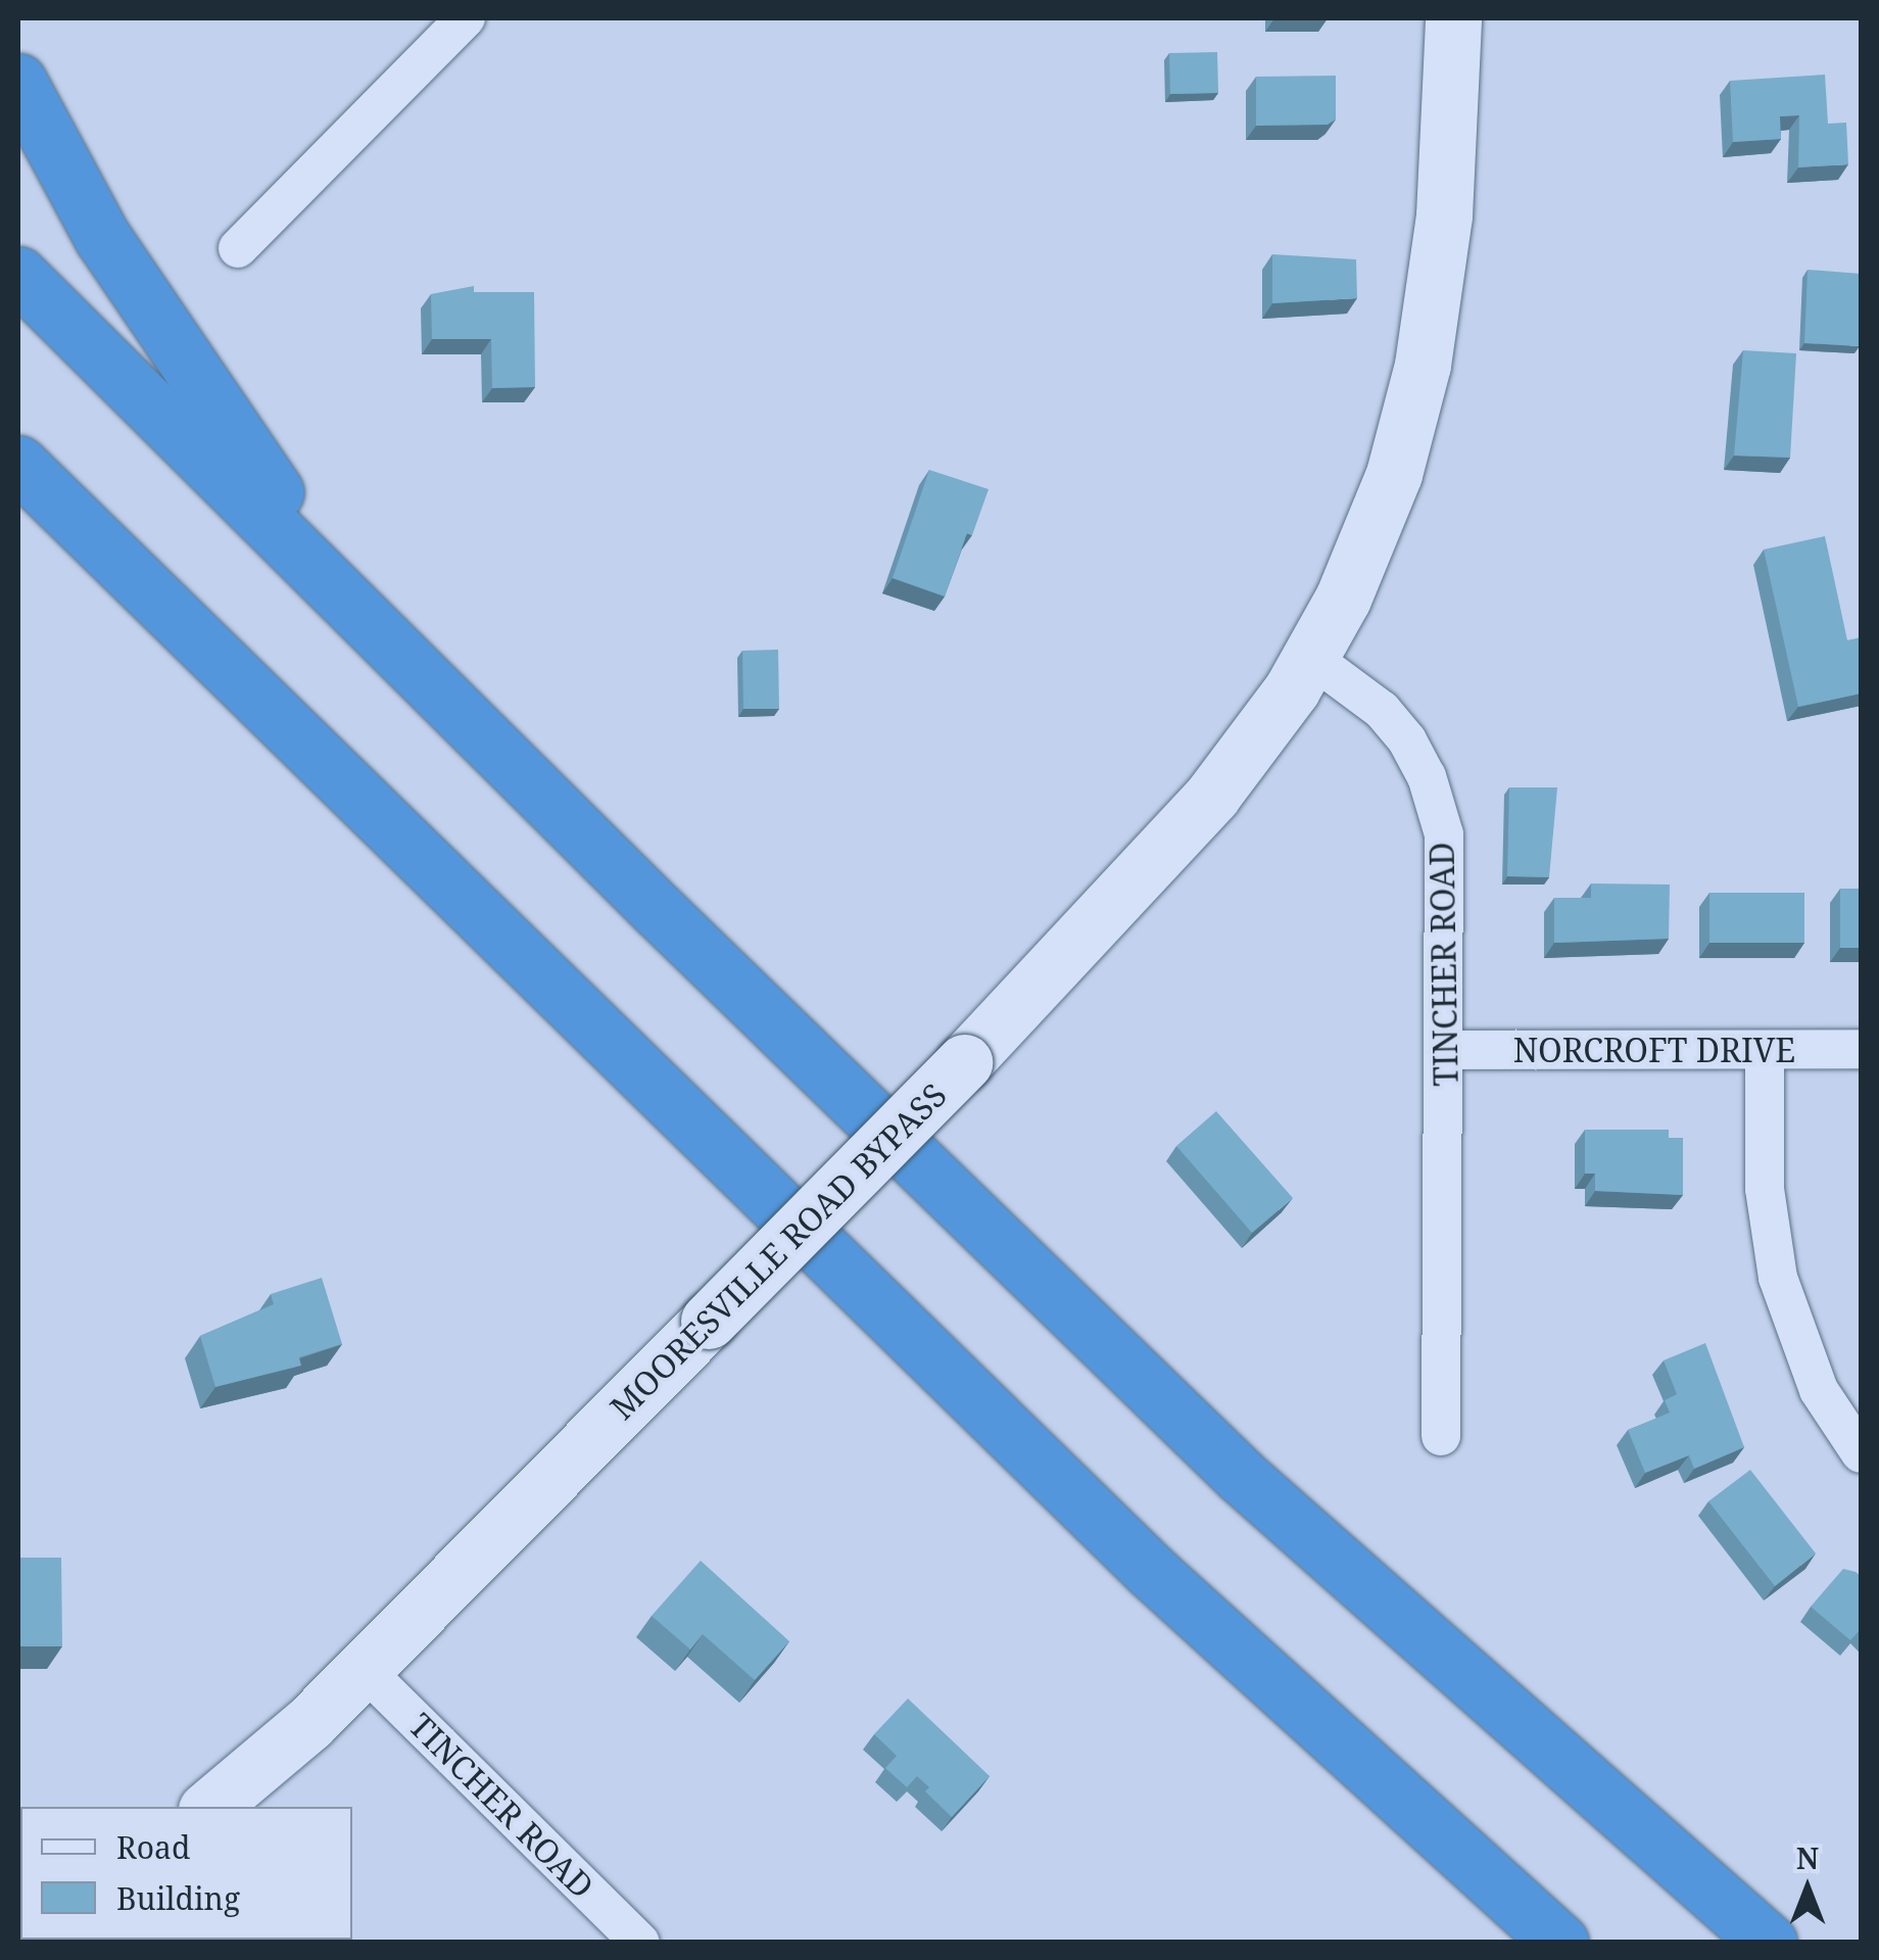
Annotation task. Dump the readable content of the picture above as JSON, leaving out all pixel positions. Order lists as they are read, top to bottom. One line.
{"streets":{"street":["TINCHER ROAD","NORCROFT DRIVE","MOORESVILLE ROAD BYPASS"]},"crossings":[["TINCHER ROAD","NORCROFT DRIVE"],["TINCHER ROAD","MOORESVILLE ROAD BYPASS"]],"legend":["Road","Building"],"north":"top"}
